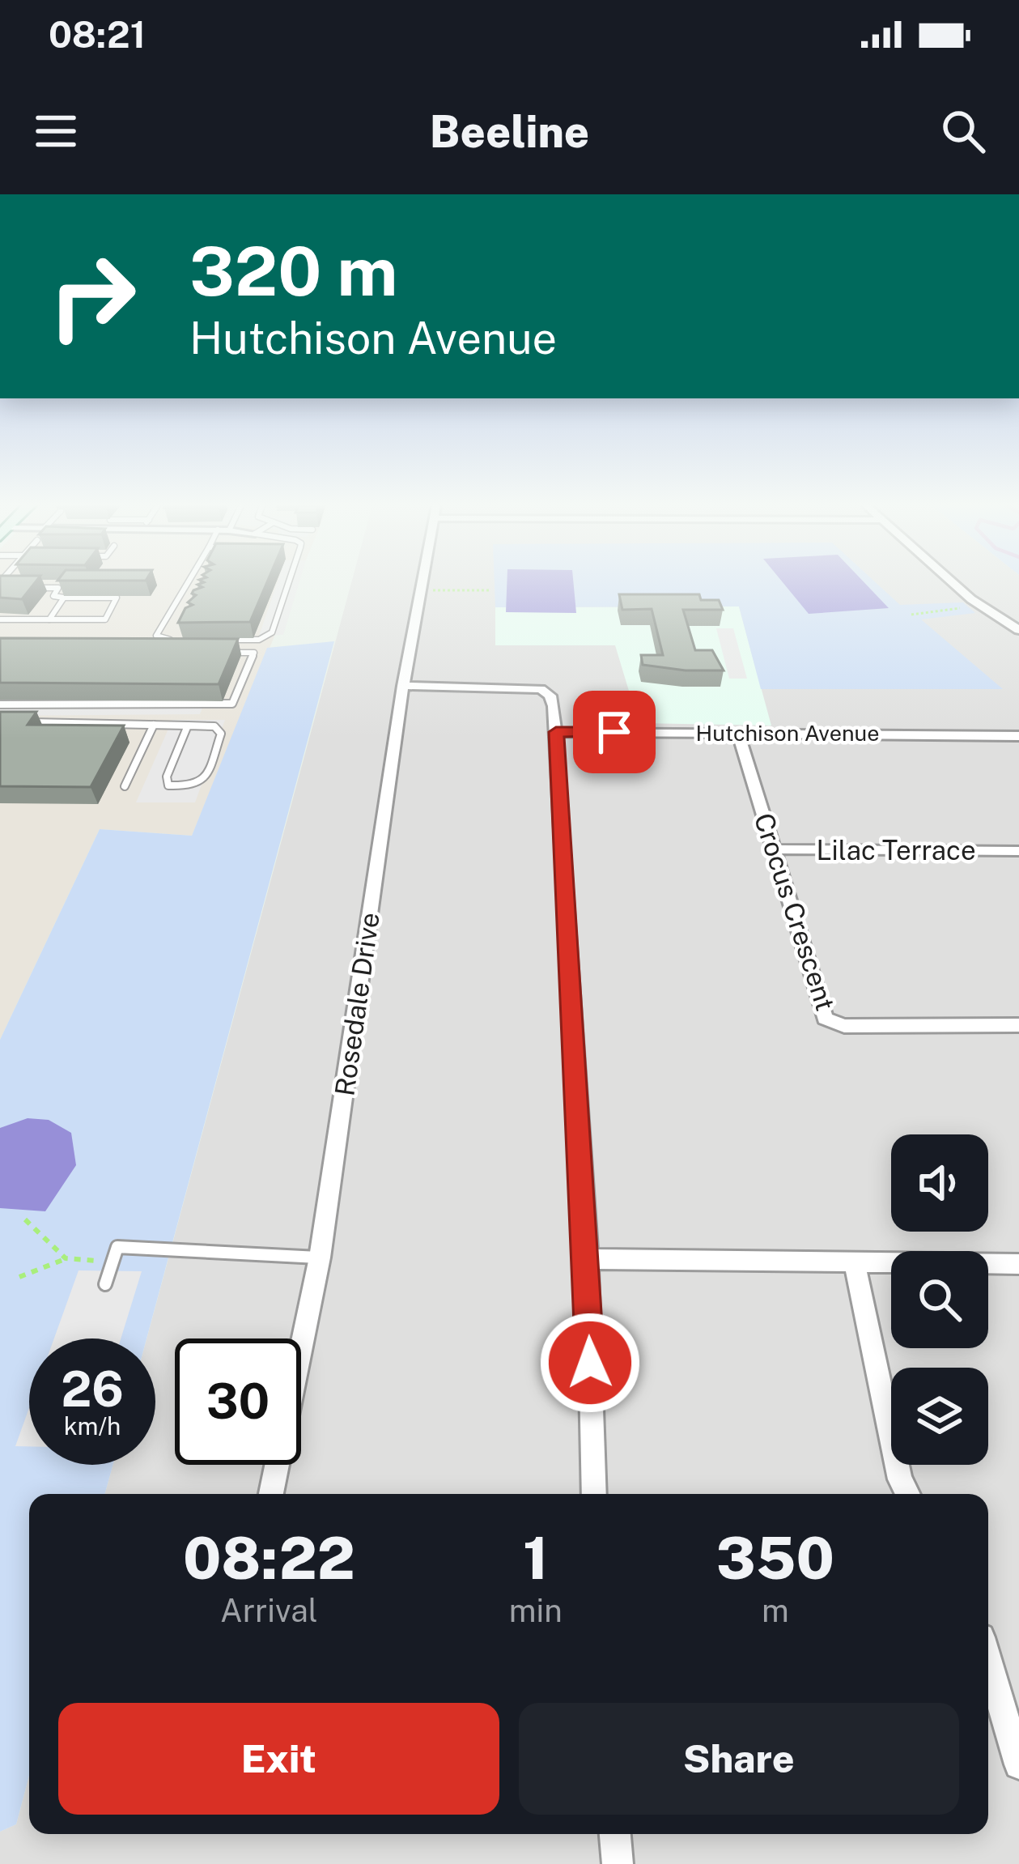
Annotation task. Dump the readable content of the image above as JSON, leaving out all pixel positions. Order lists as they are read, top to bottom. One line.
{"streets":{"street":["Hutchison Avenue","Lilac Terrace","Crocus Crescent","Rosedale Drive"]},"crossings":[["Hutchison Avenue","Crocus Crescent"],["Lilac Terrace","Crocus Crescent"]],"page":{"status":"08:21","header":"Beeline","turn":["320 m","Hutchison Avenue"],"speed":"26 km/h","limit":"30","eta":["08:22","Arrival","1","min","350","m"],"buttons":["Exit","Share"]}}
